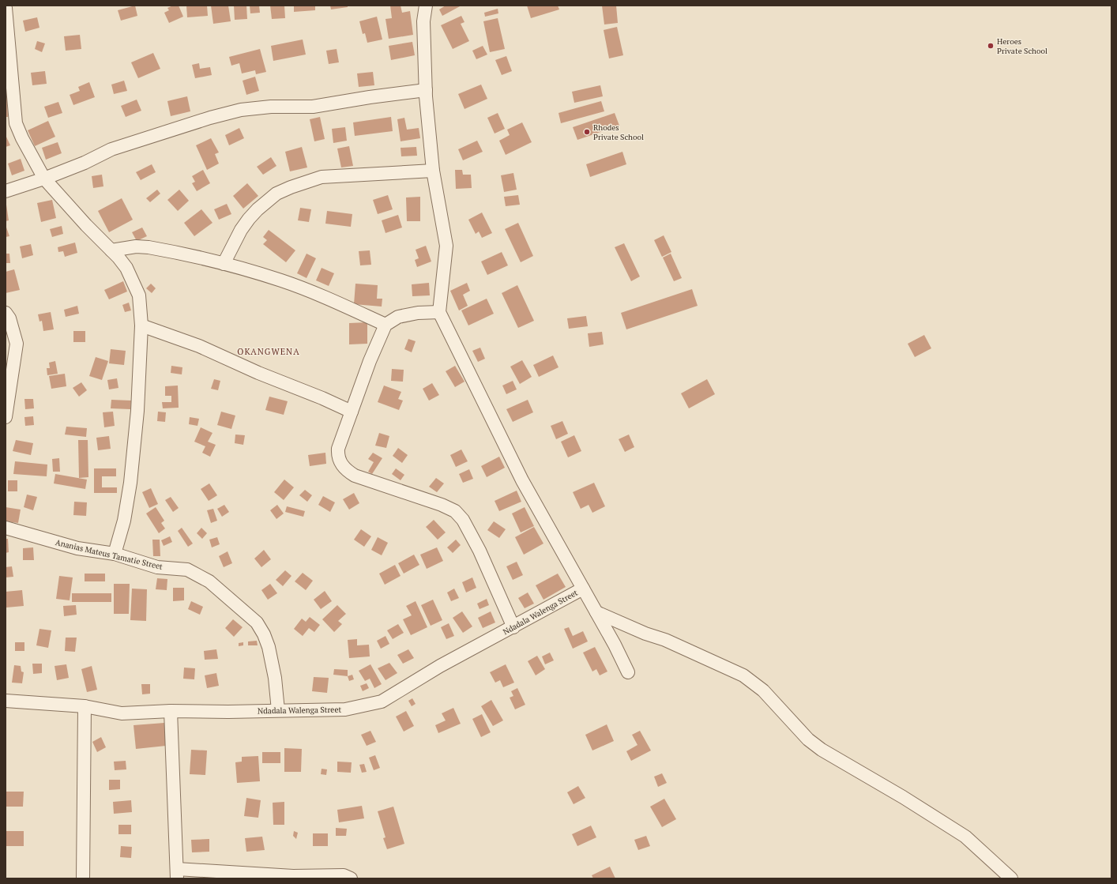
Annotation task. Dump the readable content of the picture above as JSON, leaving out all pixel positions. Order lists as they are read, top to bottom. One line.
{"streets":{"street":["Ananias Mateus Tamatie Street","Ndadala Walenga Street"]},"crossings":[["Ananias Mateus Tamatie Street","Ndadala Walenga Street"]],"districts":["OKANGWENA"],"places":["Heroes Private School","Rhodes Private School"]}
